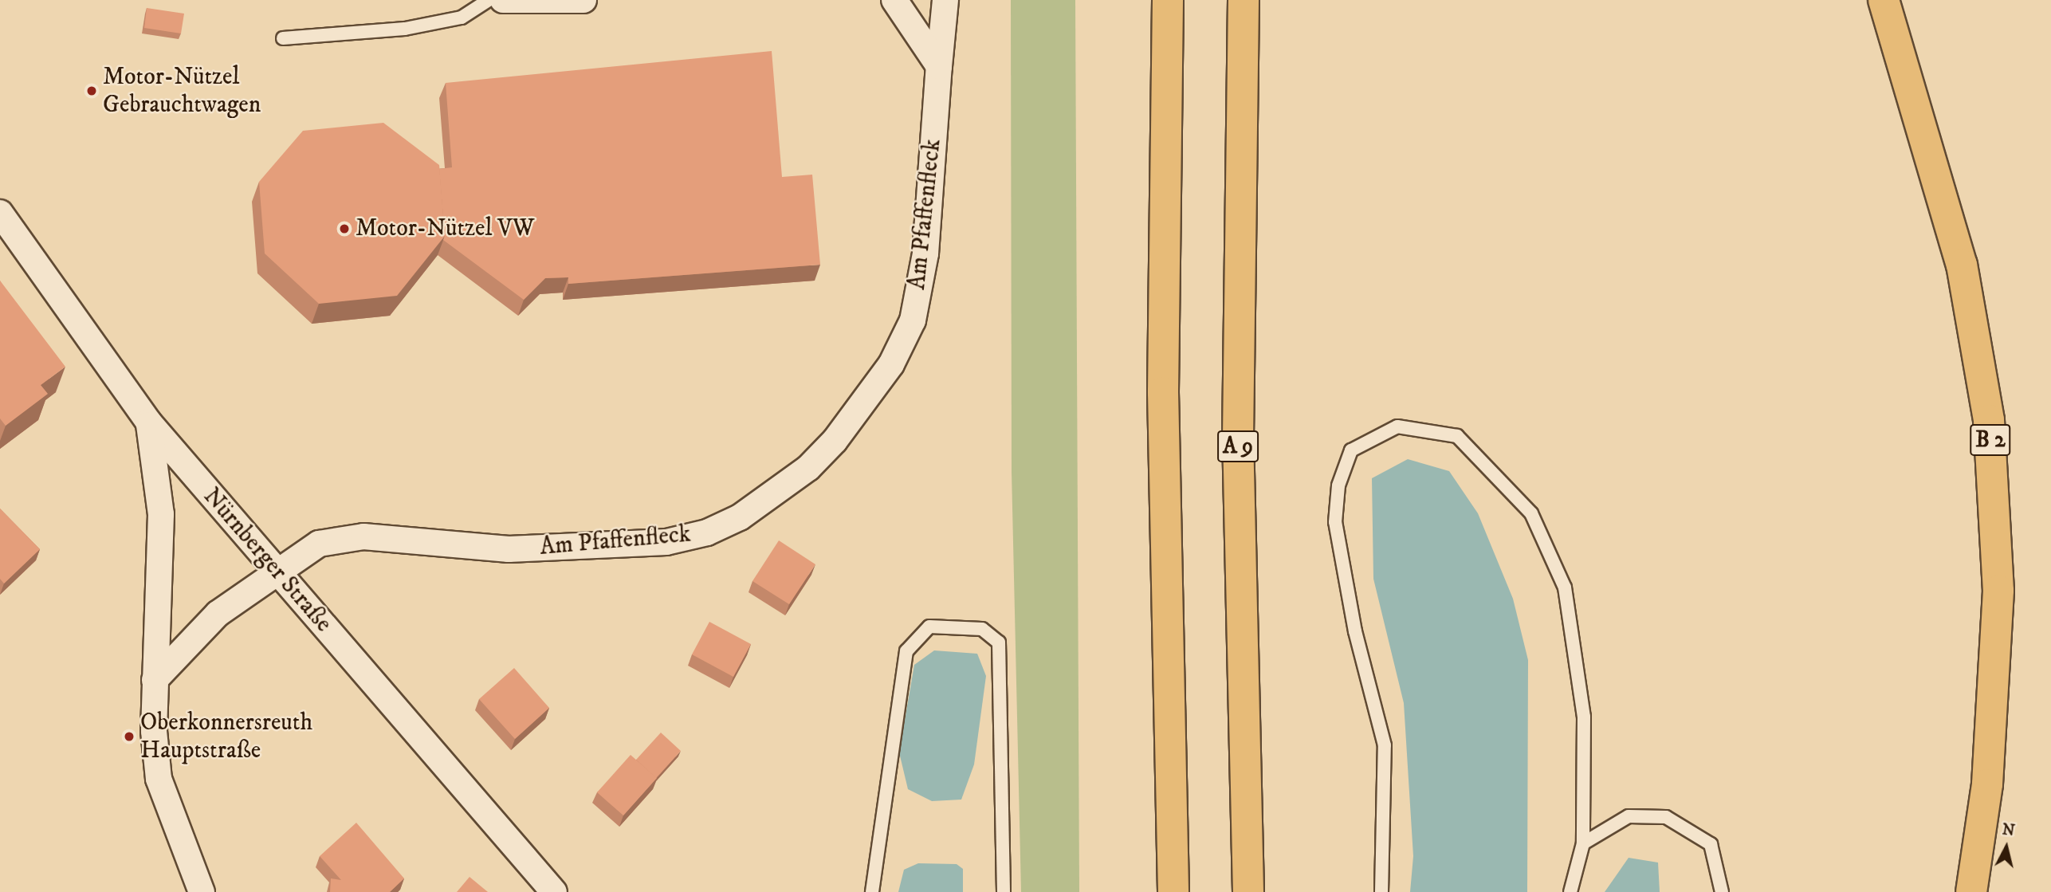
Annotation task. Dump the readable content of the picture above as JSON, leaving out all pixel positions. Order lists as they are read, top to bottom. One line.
{"streets":{"main road":["B 2","A 9"],"street":["Am Pfaffenfleck","Nürnberger Straße"]},"crossings":[["Am Pfaffenfleck","Nürnberger Straße"]],"places":["Motor-Nützel Gebrauchtwagen","Motor-Nützel VW","Oberkonnersreuth Hauptstraße"],"north":"top"}
